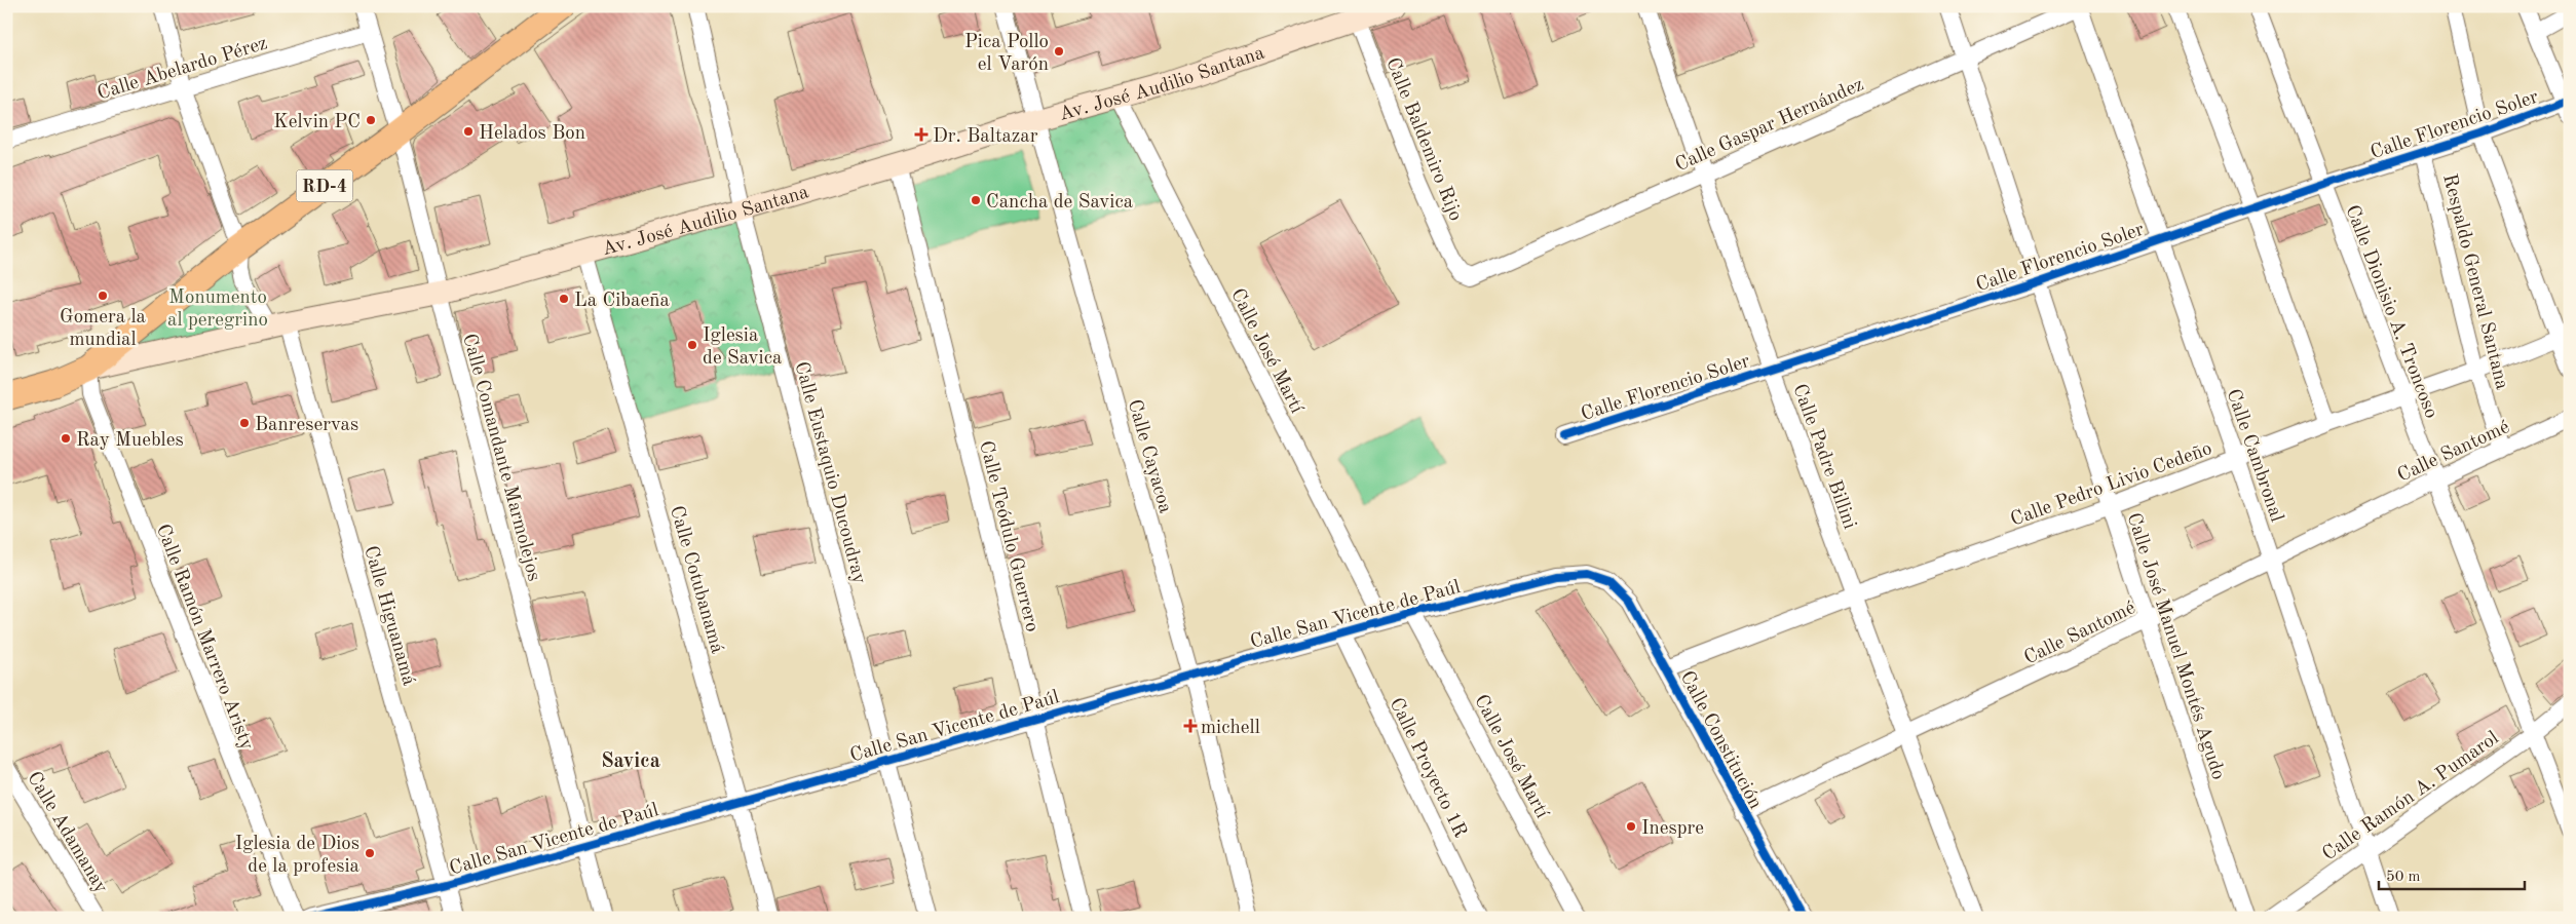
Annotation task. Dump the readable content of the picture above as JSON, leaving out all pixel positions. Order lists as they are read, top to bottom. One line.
{"streets":{"main road":["Av. José Audilio Santana","RD-4"],"street":["Calle Abelardo Pérez","Calle Gaspar Hernández","Calle Florencio Soler","Calle Baldemiro Rijo","Respaldo General Santana","Calle Dionisio A. Troncoso","Calle José Martí","Calle Santomé","Calle Cambronal","Calle Cayacoa","Calle Padre Billini","Calle Comandante Marmolejos","Calle Eustaquio Ducoudray","Calle Pedro Livio Cedeño","Calle Teódulo Guerrero","Calle Cotubanamá","Calle San Vicente de Paúl","Calle Higuanamá","Calle Ramón Marrero Aristy","Calle José Manuel Montés Agudo","Calle Constitución","Calle Proyecto 1R","Calle Ramón A. Pumarol","Calle Adamanay"]},"crossings":[["Calle Abelardo Pérez","Calle Comandante Marmolejos"],["Calle Abelardo Pérez","Calle Higuanamá"],["Av. José Audilio Santana","Calle Baldemiro Rijo"],["Av. José Audilio Santana","RD-4"],["Av. José Audilio Santana","Calle José Martí"],["Av. José Audilio Santana","Calle Cayacoa"],["Av. José Audilio Santana","Calle Comandante Marmolejos"],["Av. José Audilio Santana","Calle Eustaquio Ducoudray"],["Av. José Audilio Santana","Calle Teódulo Guerrero"],["Av. José Audilio Santana","Calle Cotubanamá"],["Av. José Audilio Santana","Calle Higuanamá"],["Av. José Audilio Santana","Calle Ramón Marrero Aristy"],["Calle Gaspar Hernández","Calle Baldemiro Rijo"],["Calle Gaspar Hernández","Calle Cambronal"],["Calle Gaspar Hernández","Calle Padre Billini"],["Calle Gaspar Hernández","Calle José Manuel Montés Agudo"],["Calle Florencio Soler","Respaldo General Santana"],["Calle Florencio Soler","Calle Dionisio A. Troncoso"],["Calle Florencio Soler","Calle Cambronal"],["Calle Florencio Soler","Calle Padre Billini"],["Calle Florencio Soler","Calle José Manuel Montés Agudo"],["RD-4","Calle Comandante Marmolejos"],["RD-4","Calle Higuanamá"],["RD-4","Calle Ramón Marrero Aristy"],["Respaldo General Santana","Calle Santomé"],["Respaldo General Santana","Calle Pedro Livio Cedeño"],["Calle Dionisio A. Troncoso","Calle Santomé"],["Calle Dionisio A. Troncoso","Calle Pedro Livio Cedeño"],["Calle Dionisio A. Troncoso","Calle Ramón A. Pumarol"],["Calle José Martí","Calle San Vicente de Paúl"],["Calle Santomé","Calle Cambronal"],["Calle Santomé","Calle Padre Billini"],["Calle Santomé","Calle José Manuel Montés Agudo"],["Calle Santomé","Calle Constitución"],["Calle Cambronal","Calle Pedro Livio Cedeño"],["Calle Cambronal","Calle Ramón A. Pumarol"],["Calle Cayacoa","Calle San Vicente de Paúl"],["Calle Padre Billini","Calle Pedro Livio Cedeño"],["Calle Comandante Marmolejos","Calle San Vicente de Paúl"],["Calle Eustaquio Ducoudray","Calle San Vicente de Paúl"],["Calle Pedro Livio Cedeño","Calle José Manuel Montés Agudo"],["Calle Pedro Livio Cedeño","Calle Constitución"],["Calle Teódulo Guerrero","Calle San Vicente de Paúl"],["Calle Cotubanamá","Calle San Vicente de Paúl"],["Calle San Vicente de Paúl","Calle Higuanamá"],["Calle San Vicente de Paúl","Calle Constitución"],["Calle San Vicente de Paúl","Calle Proyecto 1R"]],"districts":["Savica"],"parks":["Monumento al peregrino"],"places":{"other":["Pica Pollo el Varón","Kelvin PC","Helados Bon","Cancha de Savica","Gomera la mundial","La Cibaeña","Iglesia de Savica","Banreservas","Ray Muebles","Inespre","Iglesia de Dios de la profesia"],"health":["Dr. Baltazar","michell"]},"scale_bar":"50 m"}
